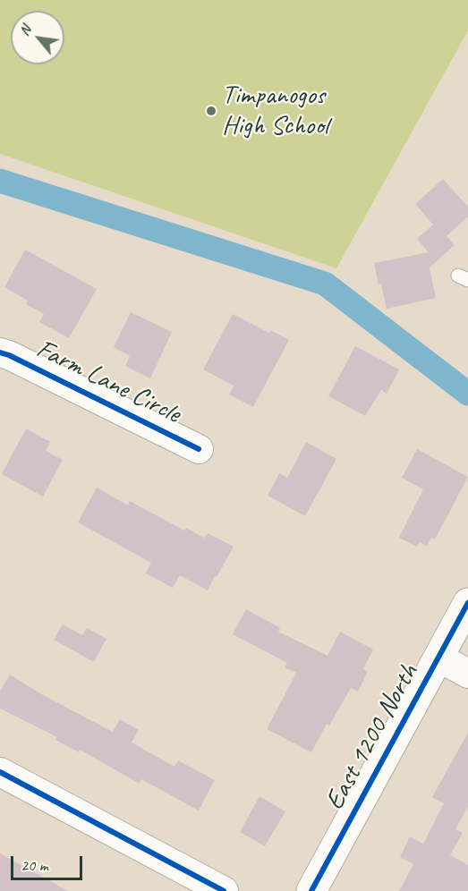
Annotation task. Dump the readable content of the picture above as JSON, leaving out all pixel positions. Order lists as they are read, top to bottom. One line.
{"streets":{"street":["Farm Lane Circle","East 1200 North"]},"places":["Timpanogos High School"],"scale_bar":"20 m","north":"top left"}
